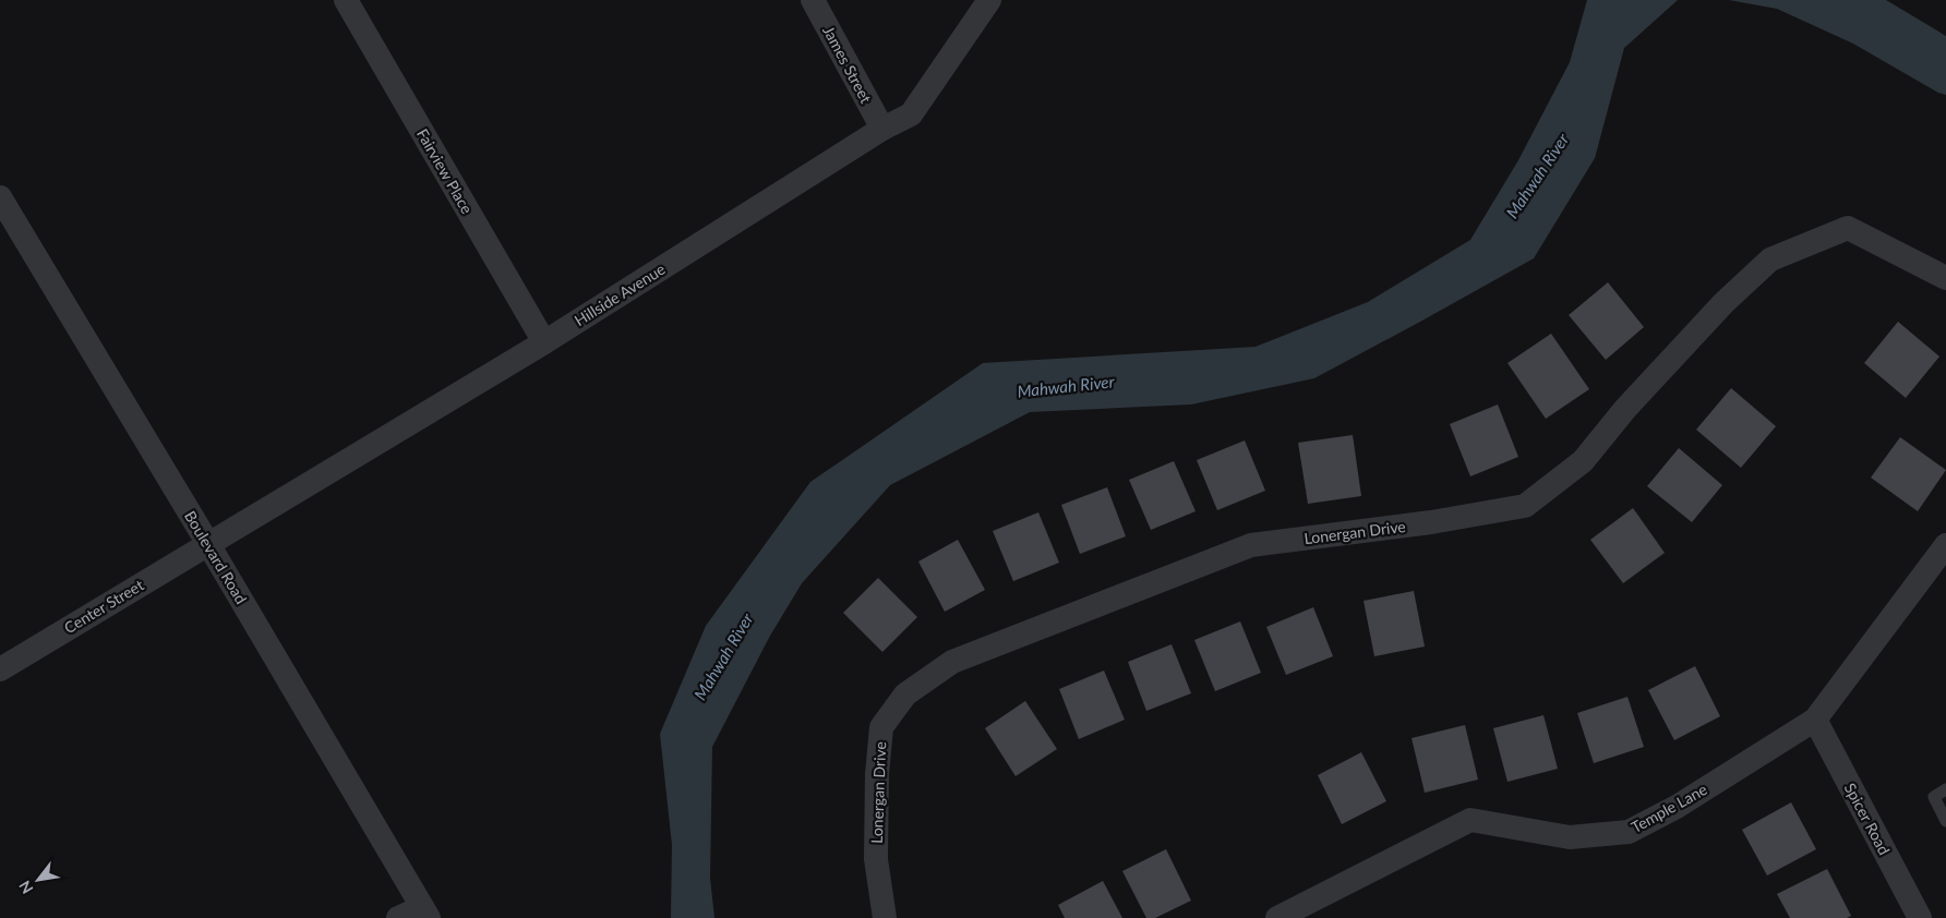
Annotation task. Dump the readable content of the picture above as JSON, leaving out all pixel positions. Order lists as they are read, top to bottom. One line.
{"streets":{"street":["James Street","Fairview Place","Hillside Avenue","Lonergan Drive","Boulevard Road","Center Street","Temple Lane","Spicer Road"]},"crossings":[["James Street","Hillside Avenue"],["Fairview Place","Hillside Avenue"],["Hillside Avenue","Boulevard Road"],["Hillside Avenue","Center Street"],["Boulevard Road","Center Street"],["Temple Lane","Spicer Road"]],"water":["Mahwah River"],"north":"bottom left"}
